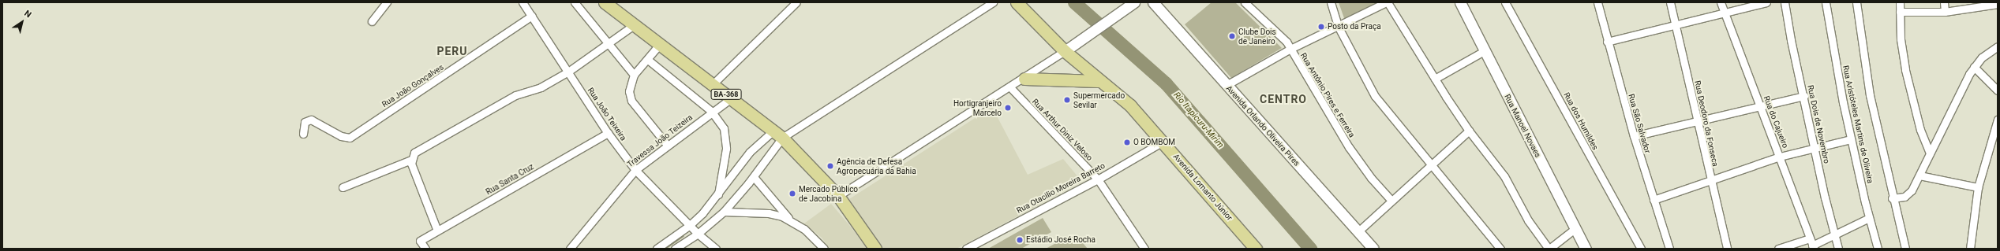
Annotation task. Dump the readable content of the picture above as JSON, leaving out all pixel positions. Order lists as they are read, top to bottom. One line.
{"streets":{"main road":["BA-368","Avenida Orlando Oliveira Pires","Rua Manoel Novaes","Avenida Lomanto Júnior"],"street":["Rua João Gonçalves","Rua Antônio Pires e Ferreira","Rua João Teixeira","Rua dos Humildes","Rua do Cajueiro","Rua São Salvador","Rua Deodoro da Fonseca","Rua Dois de Novembro","Rua Aristóteles Martins de Oliveira","Rua Arthur Diniz Veloso","Travessa João Teizeira","Rua Santa Cruz","Rua Otacilio Moreira Barreto"]},"crossings":[["Rua João Gonçalves","Rua João Teixeira"],["BA-368","Travessa João Teizeira"],["Rua João Teixeira","Travessa João Teizeira"],["Rua João Teixeira","Rua Santa Cruz"],["Rua Arthur Diniz Veloso","Rua Otacilio Moreira Barreto"],["Avenida Lomanto Júnior","Rua Otacilio Moreira Barreto"]],"districts":["PERU","CENTRO"],"water":["Rio Itapicuru-Mirim"],"places":["Posto da Praça","Clube Dois de Janeiro","Supermercado Sevilar","Hortigranjeiro Marcelo","O BOMBOM","Agência de Defesa Agropecuária da Bahia","Mercado Público de Jacobina","Estádio José Rocha"],"north":"top right"}
